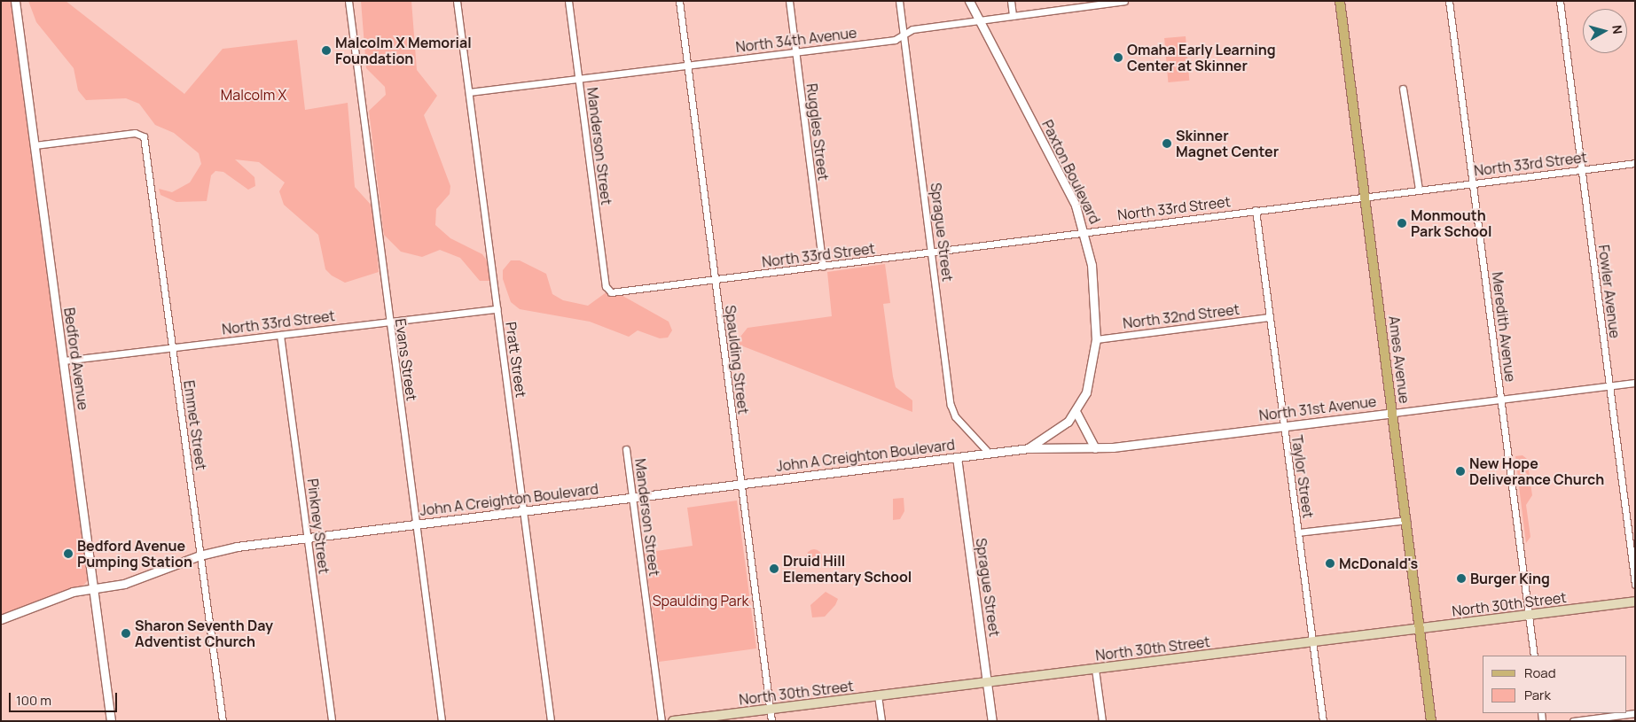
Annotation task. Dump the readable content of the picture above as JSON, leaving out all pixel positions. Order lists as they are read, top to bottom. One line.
{"streets":{"main road":["Ames Avenue","North 30th Street"],"street":["North 34th Avenue","Ruggles Street","Manderson Street","North 33rd Street","Paxton Boulevard","Sprague Street","Fowler Avenue","North 32nd Street","Meredith Avenue","Bedford Avenue","Evans Street","Pratt Street","Spaulding Street","North 31st Avenue","Emmet Street","John A Creighton Boulevard","Taylor Street","Pinkney Street"]},"crossings":[["North 34th Avenue","Ruggles Street"],["North 34th Avenue","Manderson Street"],["North 34th Avenue","Paxton Boulevard"],["North 34th Avenue","Sprague Street"],["North 34th Avenue","Pratt Street"],["North 34th Avenue","Spaulding Street"],["Ruggles Street","North 33rd Street"],["Manderson Street","North 33rd Street"],["Manderson Street","John A Creighton Boulevard"],["North 33rd Street","Paxton Boulevard"],["North 33rd Street","Sprague Street"],["North 33rd Street","Fowler Avenue"],["North 33rd Street","Meredith Avenue"],["North 33rd Street","Bedford Avenue"],["North 33rd Street","Evans Street"],["North 33rd Street","Pratt Street"],["North 33rd Street","Spaulding Street"],["North 33rd Street","Ames Avenue"],["North 33rd Street","Emmet Street"],["North 33rd Street","Taylor Street"],["North 33rd Street","Pinkney Street"],["Paxton Boulevard","North 32nd Street"],["Sprague Street","John A Creighton Boulevard"],["Sprague Street","North 30th Street"],["Fowler Avenue","North 31st Avenue"],["North 32nd Street","Taylor Street"],["Meredith Avenue","North 31st Avenue"],["Meredith Avenue","North 30th Street"],["Bedford Avenue","Emmet Street"],["Bedford Avenue","John A Creighton Boulevard"],["Evans Street","John A Creighton Boulevard"],["Pratt Street","John A Creighton Boulevard"],["Spaulding Street","John A Creighton Boulevard"],["Spaulding Street","North 30th Street"],["Ames Avenue","North 31st Avenue"],["Ames Avenue","North 30th Street"],["North 31st Avenue","John A Creighton Boulevard"],["North 31st Avenue","Taylor Street"],["Emmet Street","John A Creighton Boulevard"],["John A Creighton Boulevard","Pinkney Street"],["Taylor Street","North 30th Street"]],"parks":["Malcolm X","Spaulding Park"],"places":["Malcolm X Memorial Foundation","Omaha Early Learning Center at Skinner","Skinner Magnet Center","Monmouth Park School","New Hope Deliverance Church","Bedford Avenue Pumping Station","McDonald's","Druid Hill Elementary School","Burger King","Sharon Seventh Day Adventist Church"],"legend":["Road","Park"],"scale_bar":"100 m","north":"right"}
